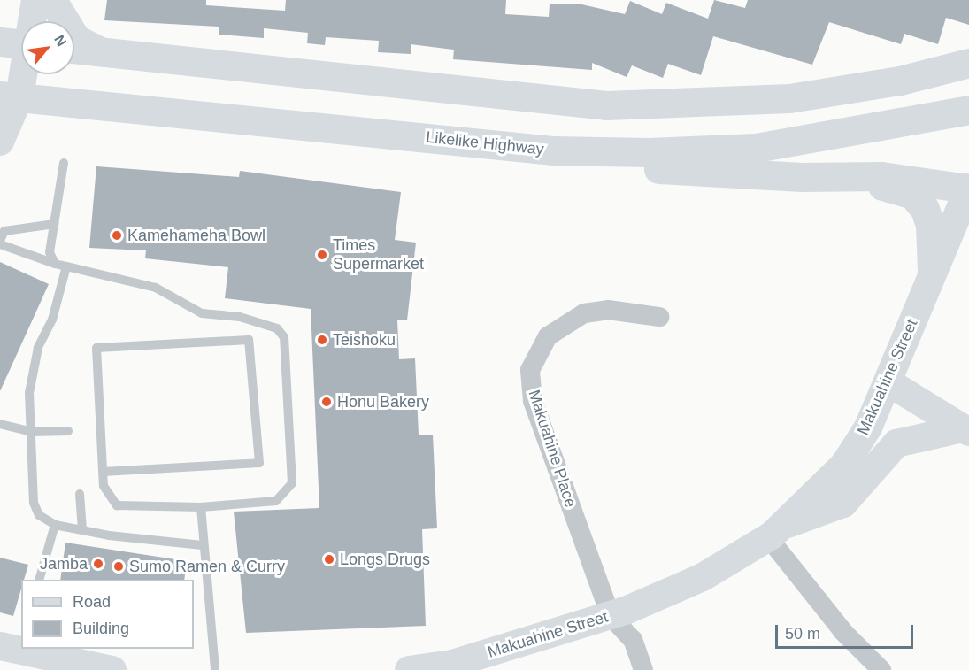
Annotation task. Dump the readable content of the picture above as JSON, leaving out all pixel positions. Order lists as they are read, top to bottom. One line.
{"streets":{"highway":["Likelike Highway"],"street":["Makuahine Street","Makuahine Place"]},"crossings":[["Makuahine Street","Makuahine Place"]],"places":["Kamehameha Bowl","Times Supermarket","Teishoku","Honu Bakery","Longs Drugs","Jamba","Sumo Ramen & Curry"],"legend":["Road","Building"],"scale_bar":"50 m","north":"top right"}
